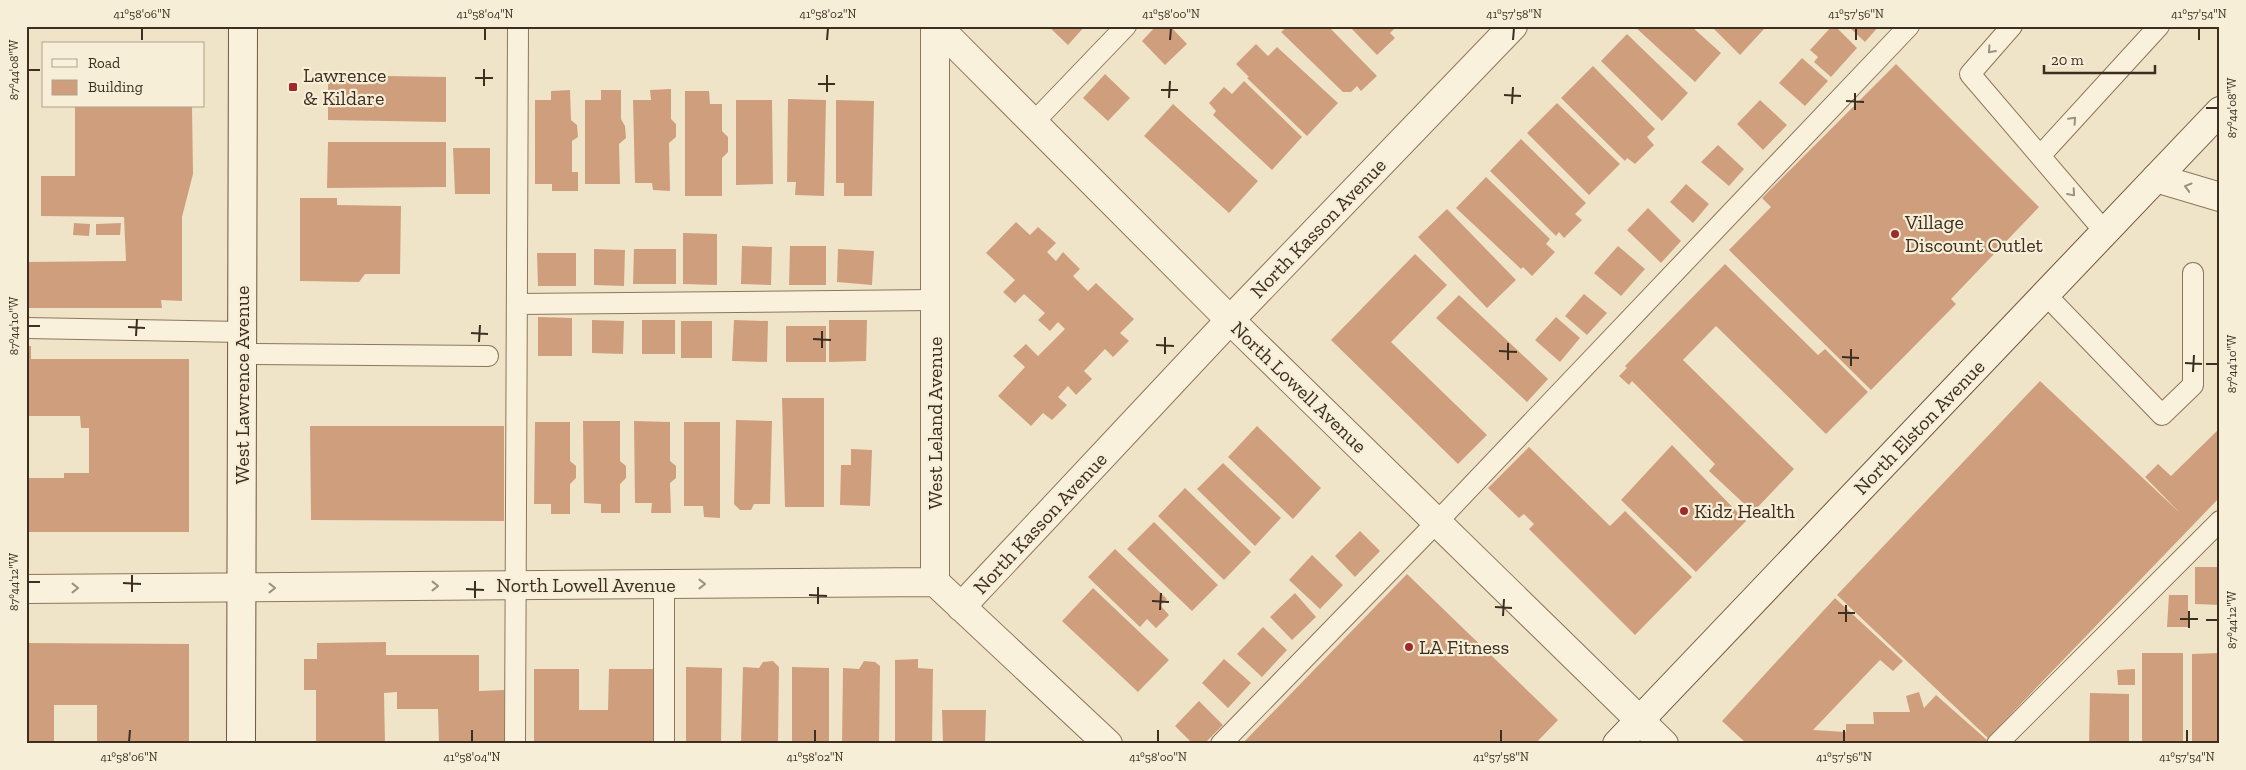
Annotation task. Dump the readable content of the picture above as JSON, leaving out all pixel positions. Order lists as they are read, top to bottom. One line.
{"streets":{"street":["North Kasson Avenue","West Lawrence Avenue","North Lowell Avenue","West Leland Avenue","North Elston Avenue"]},"crossings":[["North Kasson Avenue","North Lowell Avenue"],["West Lawrence Avenue","North Lowell Avenue"],["North Lowell Avenue","West Leland Avenue"],["North Lowell Avenue","North Elston Avenue"]],"one_way":["North Lowell Avenue"],"places":{"transit":["Lawrence & Kildare"],"other":["Village Discount Outlet","Kidz Health","LA Fitness"]},"legend":["Road","Building"],"scale_bar":"20 m","coordinates":["41°58'06\"N","41°58'04\"N","41°58'02\"N","41°58'00\"N","41°57'58\"N","41°57'56\"N","41°57'54\"N","87°44'08\"W","87°44'10\"W","87°44'12\"W"]}
